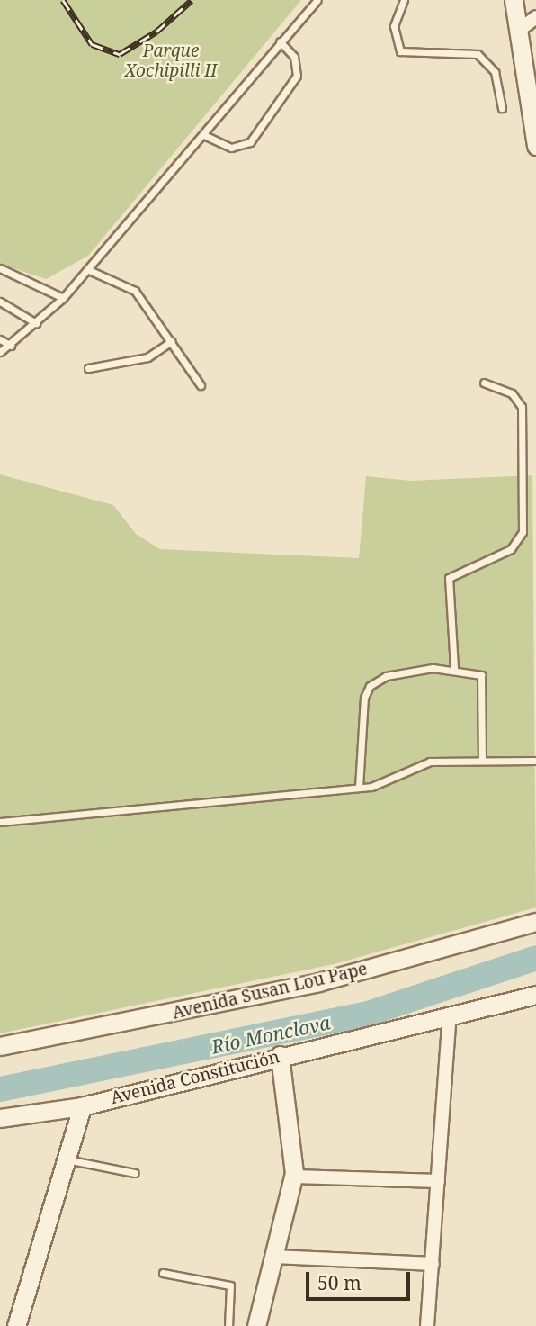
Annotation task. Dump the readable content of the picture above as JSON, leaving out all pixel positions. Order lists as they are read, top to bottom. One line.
{"streets":{"street":["Avenida Susan Lou Pape","Avenida Constitución"]},"water":["Río Monclova"],"parks":["Parque Xochipilli II"],"scale_bar":"50 m"}
